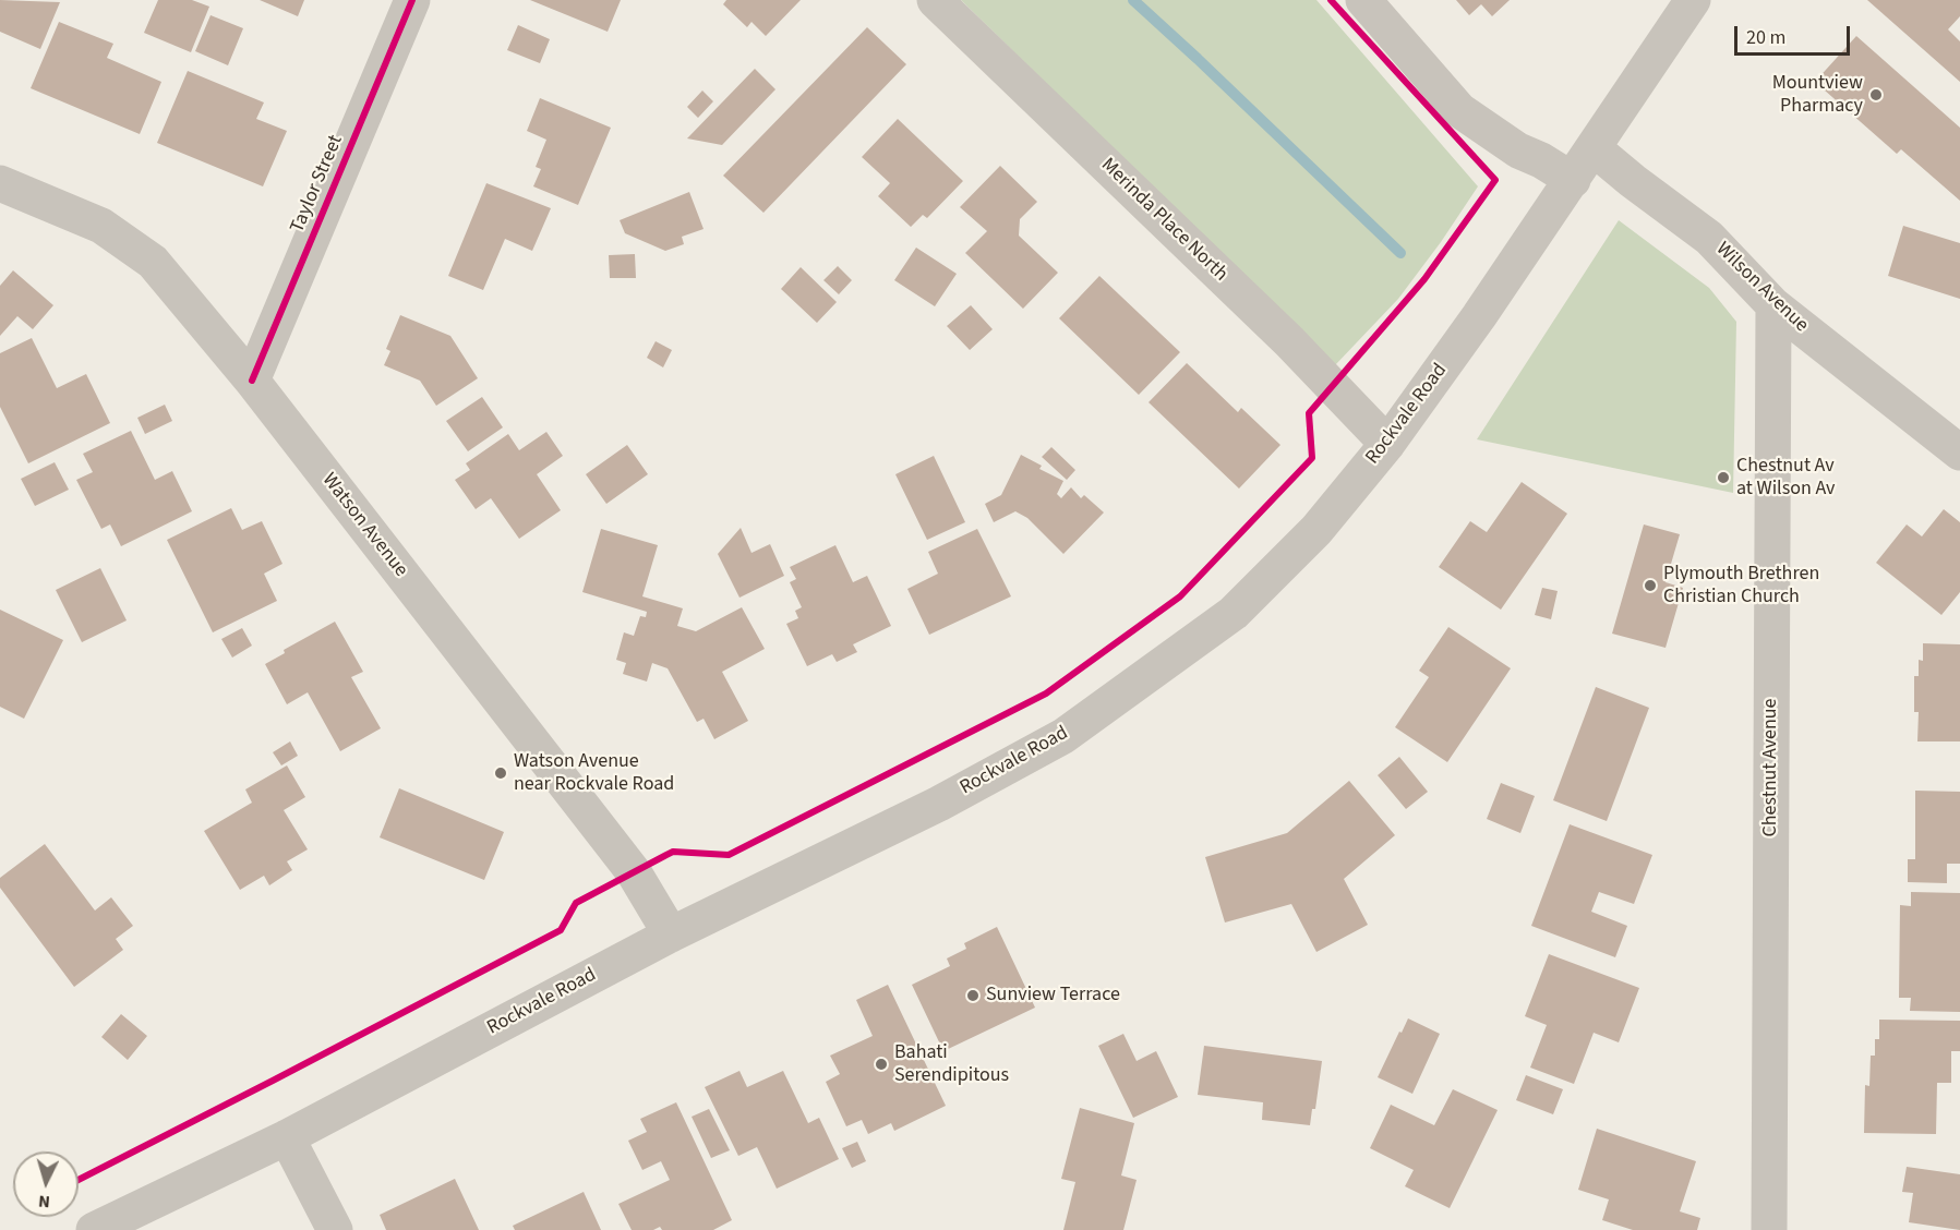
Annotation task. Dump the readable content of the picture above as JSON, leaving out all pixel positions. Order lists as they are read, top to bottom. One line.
{"streets":{"street":["Taylor Street","Merinda Place North","Wilson Avenue","Rockvale Road","Watson Avenue","Chestnut Avenue"]},"crossings":[["Taylor Street","Watson Avenue"],["Merinda Place North","Rockvale Road"],["Wilson Avenue","Rockvale Road"],["Wilson Avenue","Chestnut Avenue"],["Rockvale Road","Watson Avenue"]],"places":["Mountview Pharmacy","Chestnut Av at Wilson Av","Plymouth Brethren Christian Church","Watson Avenue near Rockvale Road","Sunview Terrace","Bahati Serendipitous"],"scale_bar":"20 m","north":"bottom"}
